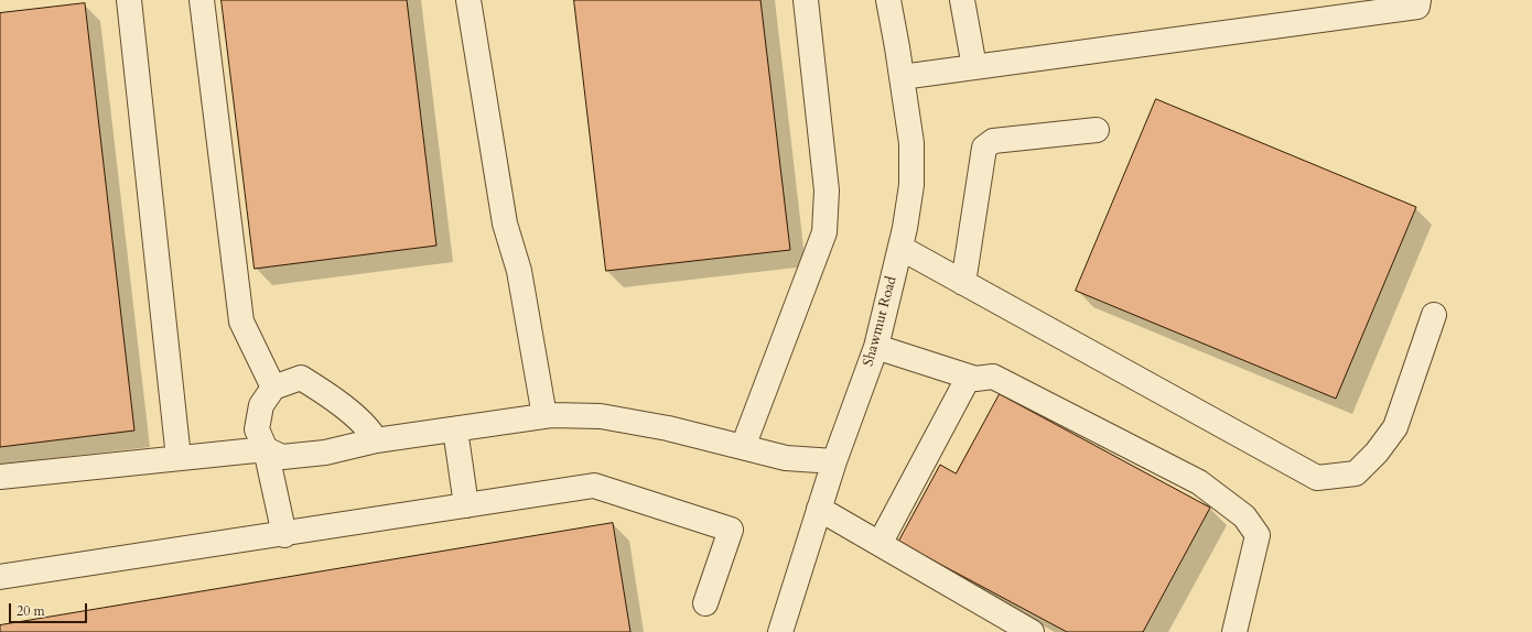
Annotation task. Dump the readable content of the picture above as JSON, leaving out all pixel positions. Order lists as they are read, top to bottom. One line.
{"streets":{"street":["Shawmut Road"]},"scale_bar":"20 m"}
